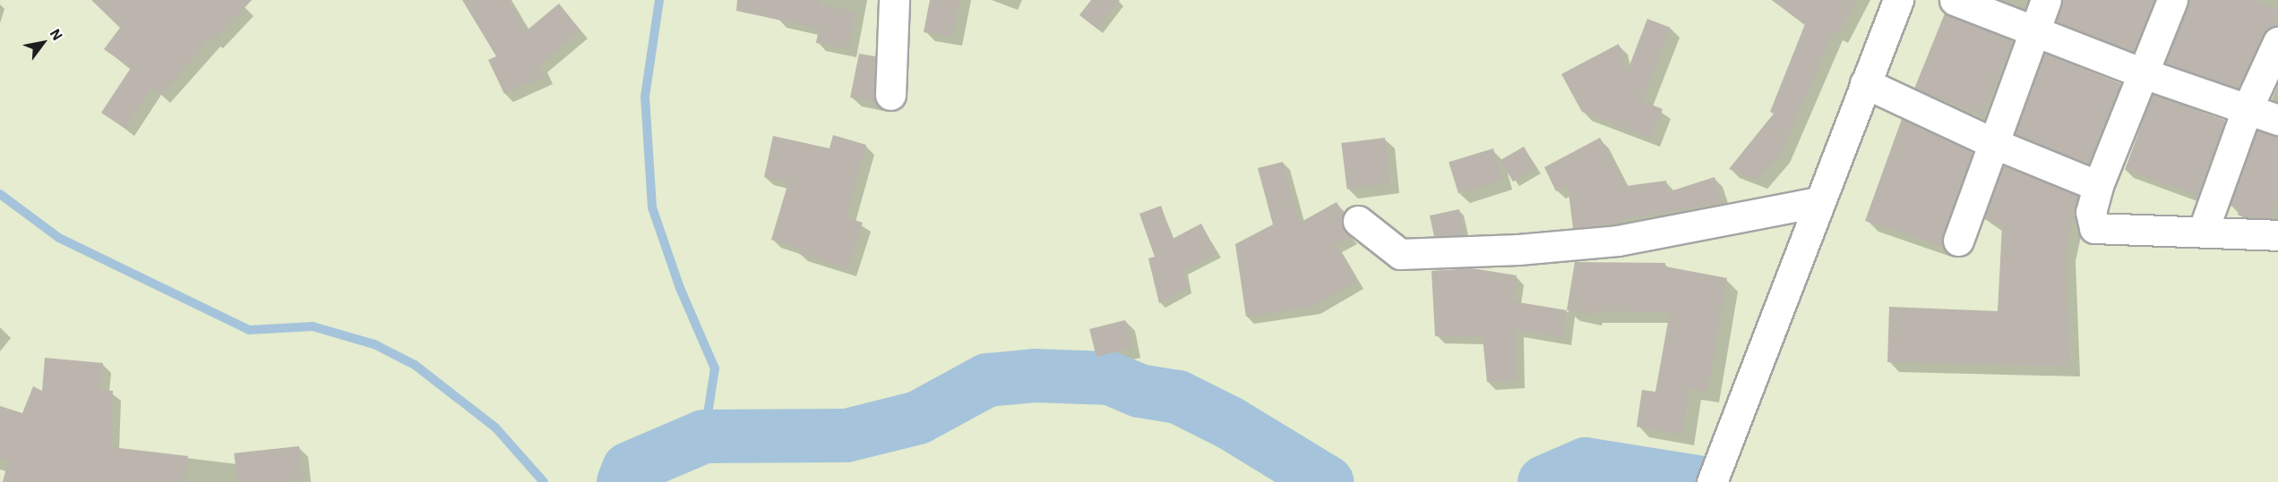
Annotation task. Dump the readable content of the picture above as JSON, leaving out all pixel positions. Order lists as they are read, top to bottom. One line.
{"north":"top right"}
